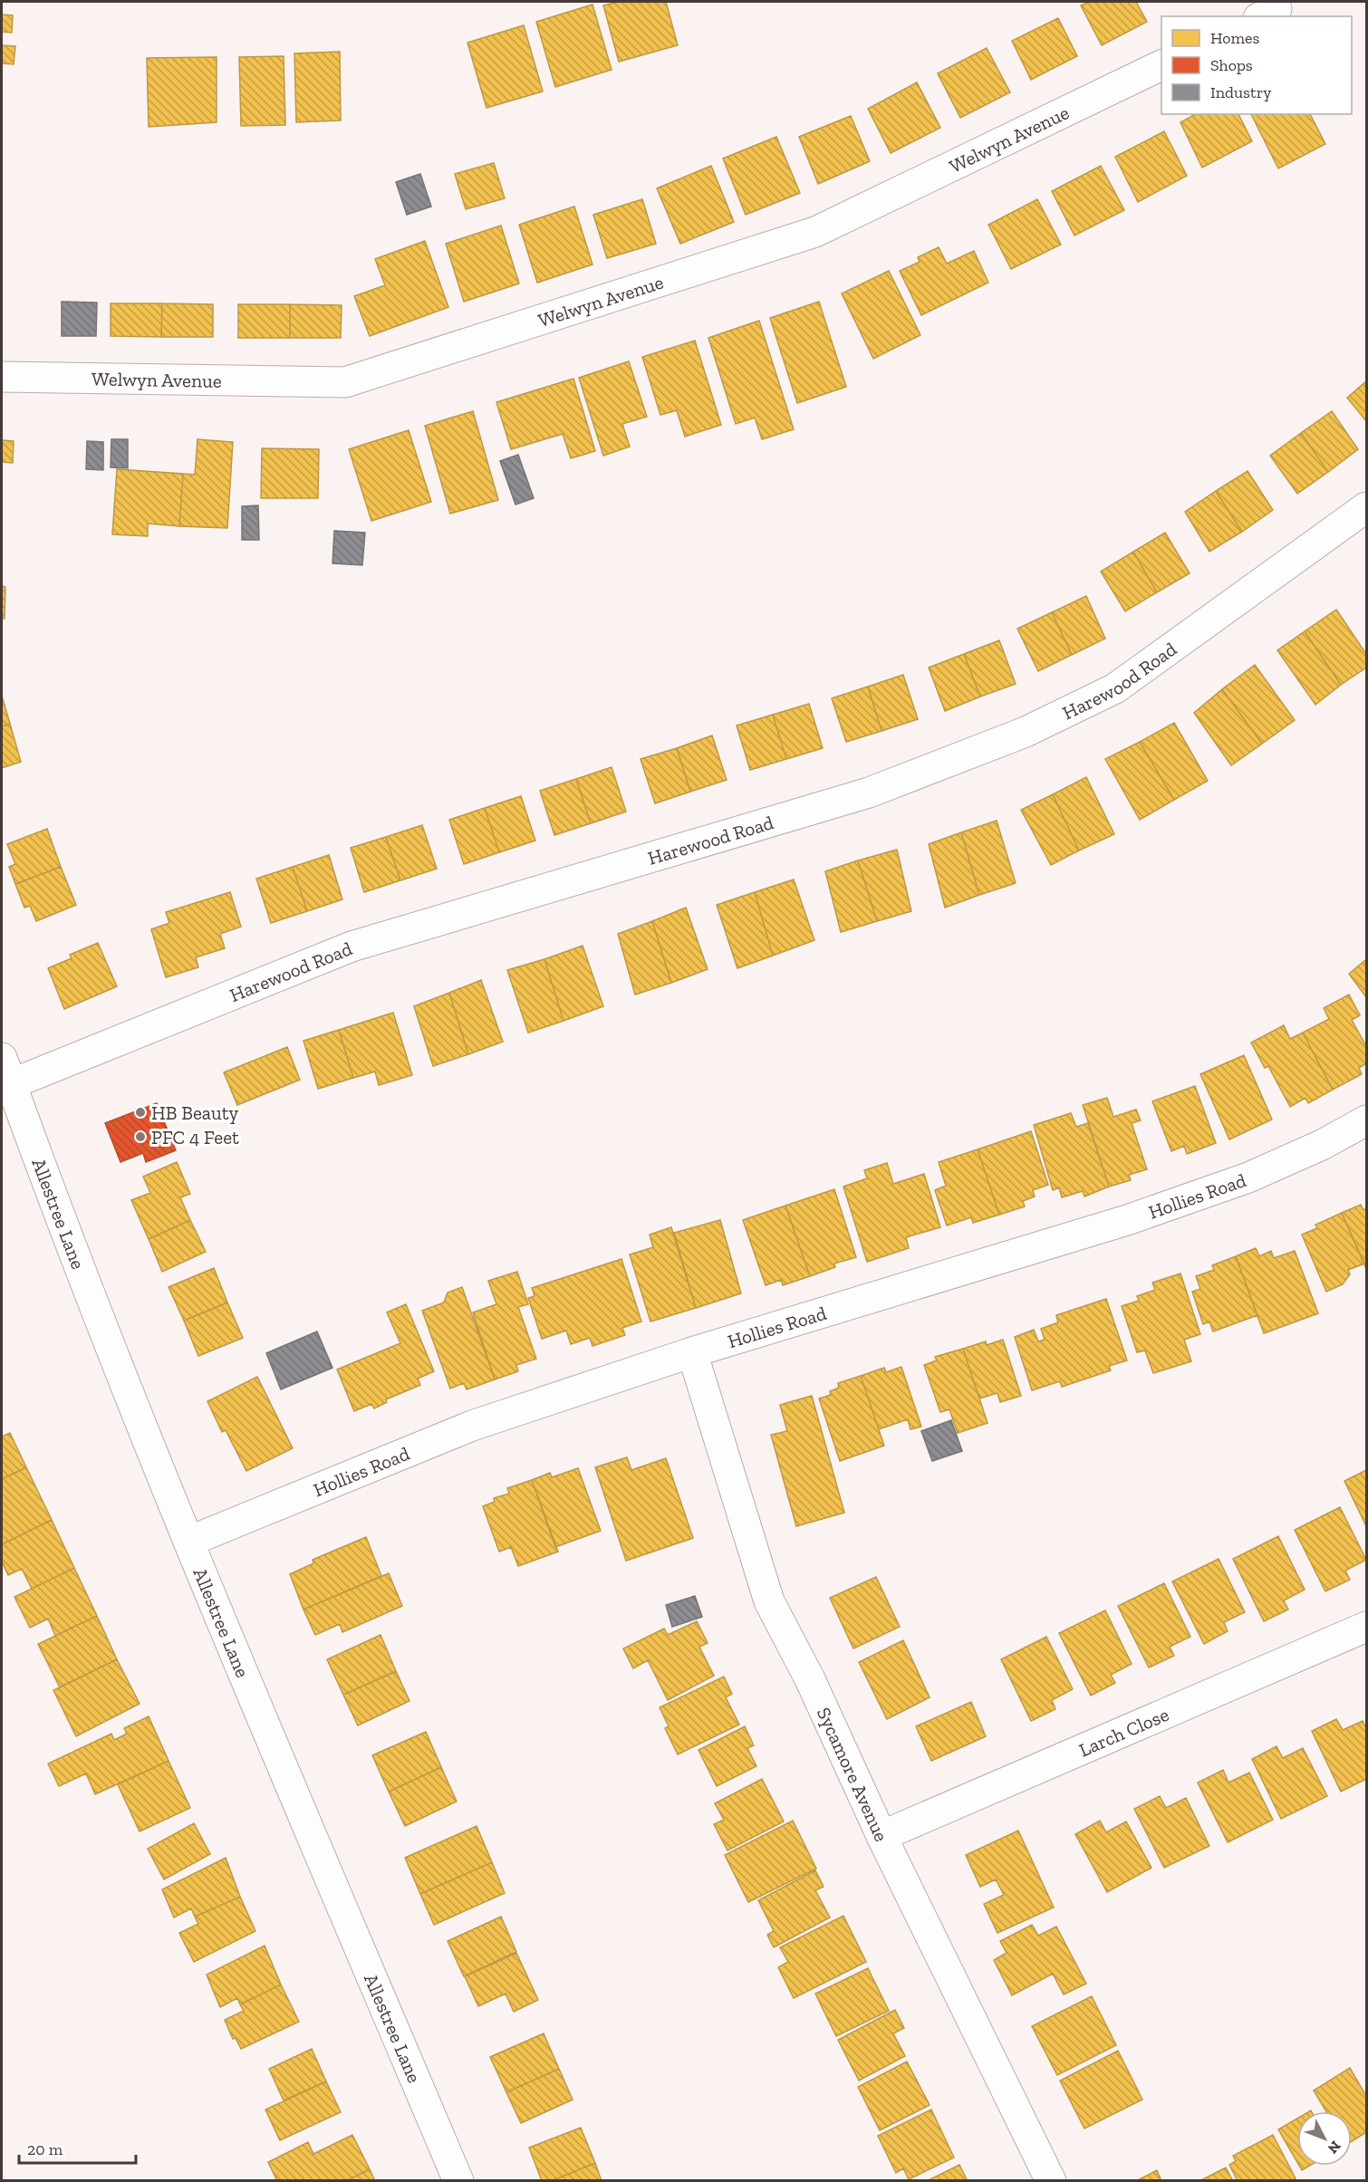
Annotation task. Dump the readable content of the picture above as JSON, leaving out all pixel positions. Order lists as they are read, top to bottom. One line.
{"streets":{"street":["Welwyn Avenue","Harewood Road","Hollies Road","Allestree Lane","Larch Close","Sycamore Avenue"]},"crossings":[["Harewood Road","Allestree Lane"],["Hollies Road","Allestree Lane"],["Hollies Road","Sycamore Avenue"],["Larch Close","Sycamore Avenue"]],"places":["HB Beauty","PFC 4 Feet"],"legend":["Homes","Shops","Industry"],"scale_bar":"20 m","north":"bottom right"}
